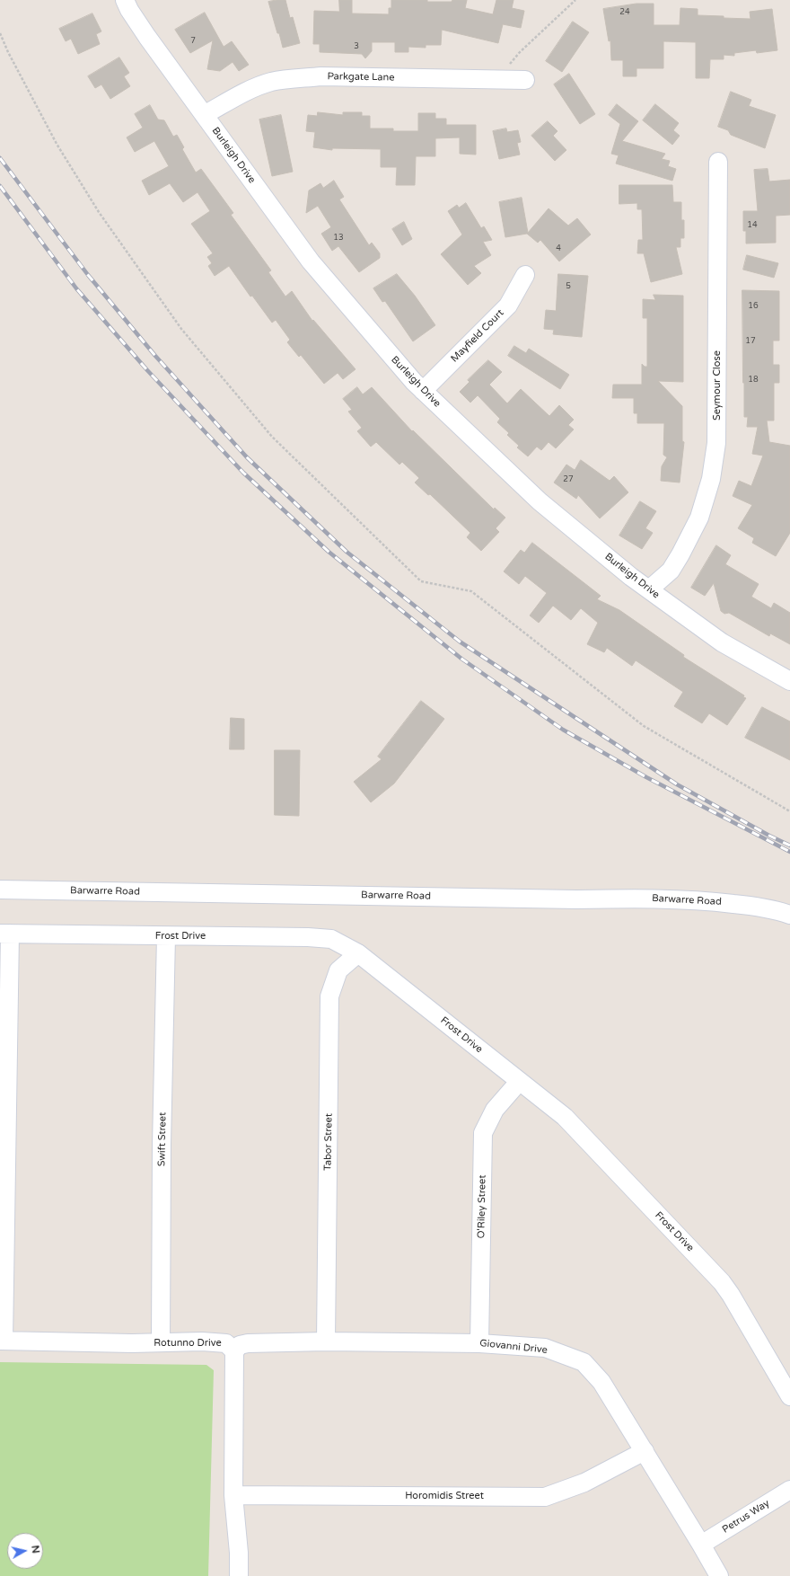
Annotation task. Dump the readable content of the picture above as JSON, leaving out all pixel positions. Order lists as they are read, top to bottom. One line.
{"streets":{"street":["Parkgate Lane","Burleigh Drive","Mayfield Court","Seymour Close","Barwarre Road","Frost Drive","Swift Street","Tabor Street","O'Riley Street","Rotunno Drive","Giovanni Drive","Horomidis Street","Petrus Way"]},"crossings":[["Parkgate Lane","Burleigh Drive"],["Burleigh Drive","Mayfield Court"],["Burleigh Drive","Seymour Close"],["Frost Drive","Swift Street"],["Frost Drive","Tabor Street"],["Frost Drive","O'Riley Street"],["Swift Street","Rotunno Drive"],["Tabor Street","Giovanni Drive"],["O'Riley Street","Giovanni Drive"],["Rotunno Drive","Giovanni Drive"],["Rotunno Drive","Horomidis Street"],["Giovanni Drive","Horomidis Street"],["Giovanni Drive","Petrus Way"]],"house_numbers":["24","7","3","14","13","4","5","16","17","18","27"],"north":"right"}
